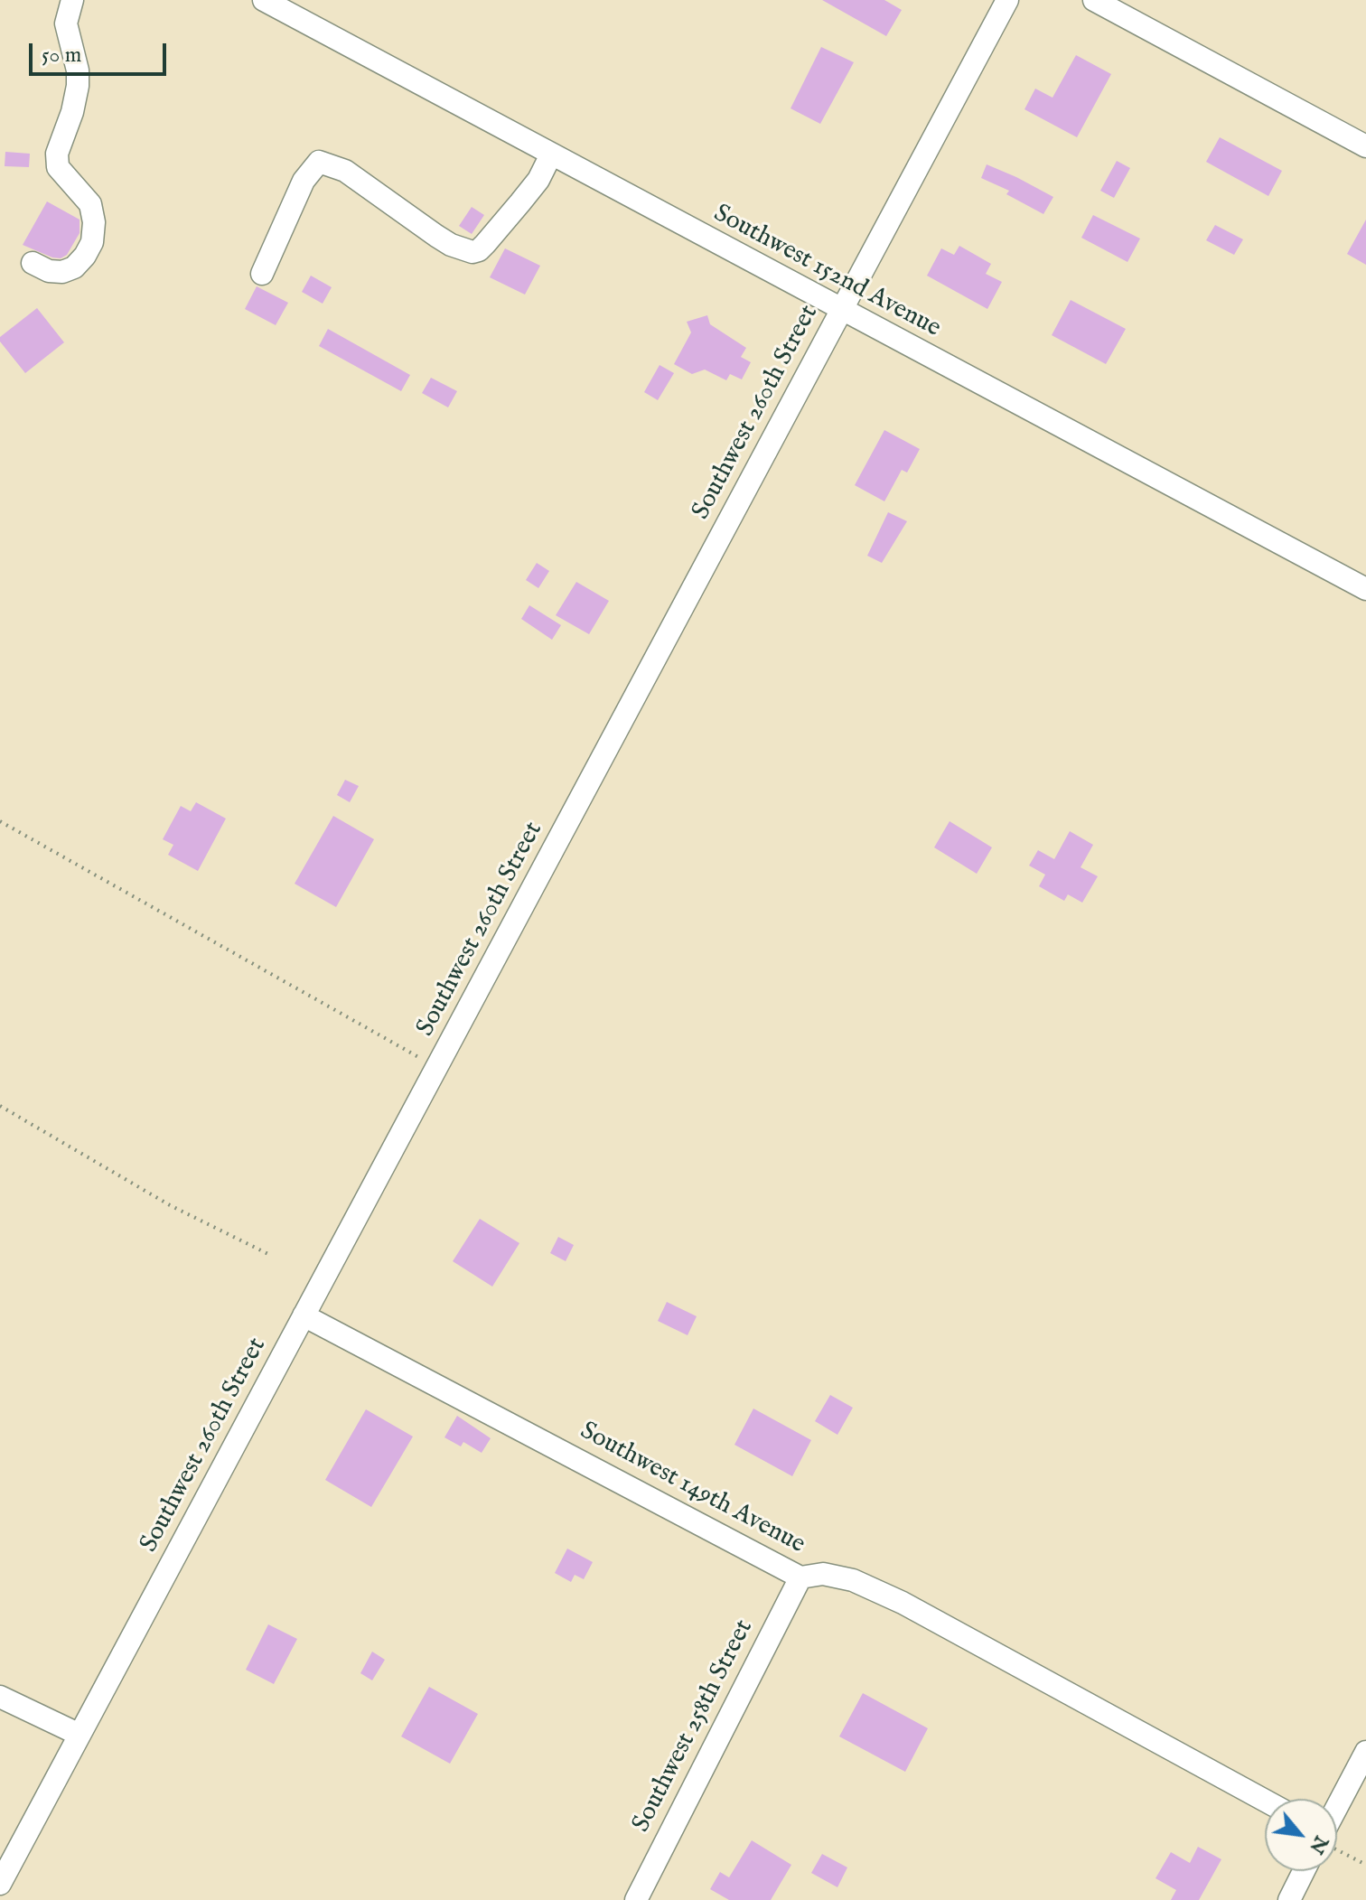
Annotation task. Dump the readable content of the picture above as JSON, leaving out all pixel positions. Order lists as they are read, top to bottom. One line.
{"streets":{"street":["Southwest 152nd Avenue","Southwest 260th Street","Southwest 149th Avenue","Southwest 258th Street"]},"crossings":[["Southwest 152nd Avenue","Southwest 260th Street"],["Southwest 260th Street","Southwest 149th Avenue"],["Southwest 149th Avenue","Southwest 258th Street"]],"scale_bar":"50 m","north":"bottom right"}
